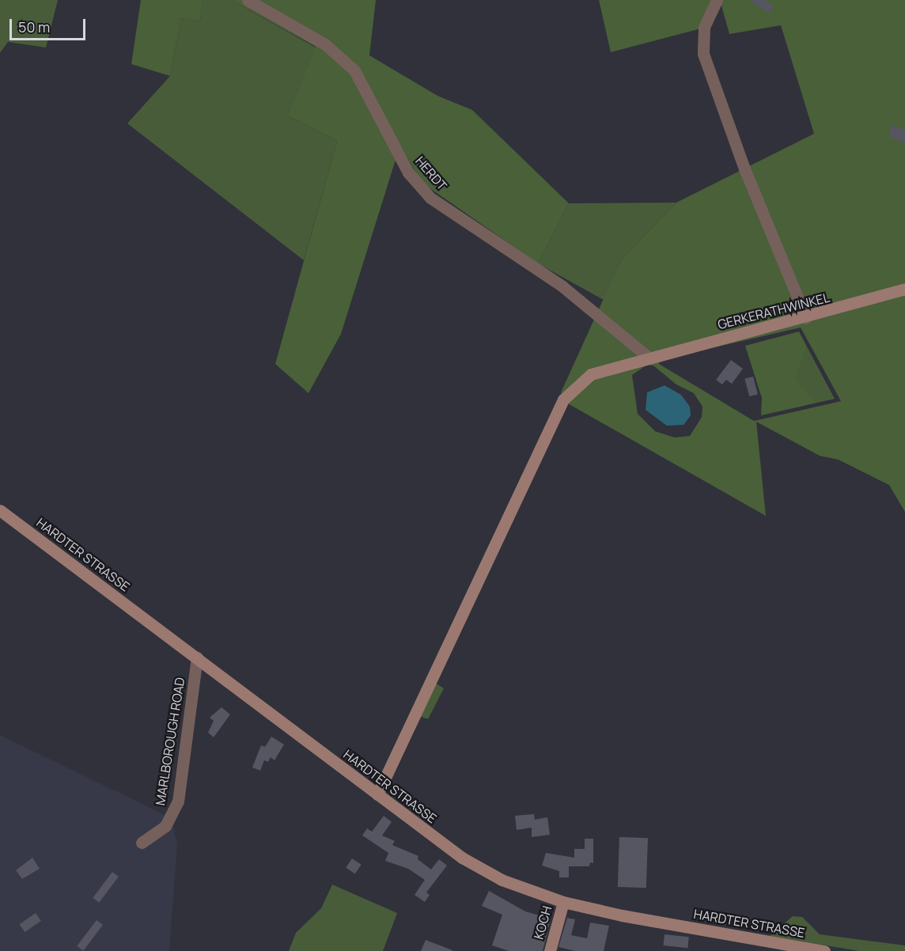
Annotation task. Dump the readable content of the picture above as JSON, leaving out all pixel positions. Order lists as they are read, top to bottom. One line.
{"streets":{"main road":["GERKERATHWINKEL","HARDTER STRASSE","KOCH"],"street":["HERDT","MARLBOROUGH ROAD"]},"crossings":[["HERDT","GERKERATHWINKEL"],["GERKERATHWINKEL","HARDTER STRASSE"],["HARDTER STRASSE","MARLBOROUGH ROAD"],["HARDTER STRASSE","KOCH"]],"scale_bar":"50 m"}
